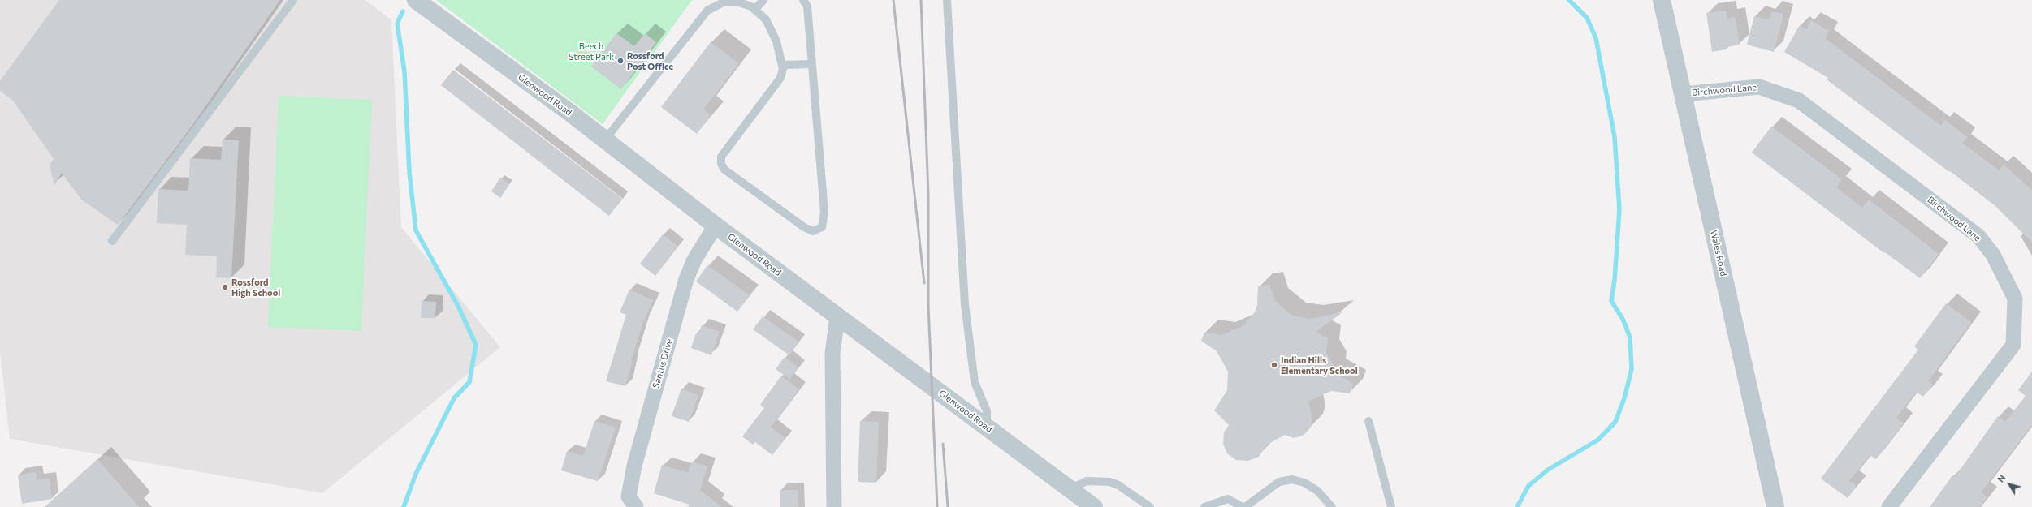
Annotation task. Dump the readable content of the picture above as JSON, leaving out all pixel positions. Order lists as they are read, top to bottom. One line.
{"streets":{"street":["Birchwood Lane","Glenwood Road","Wales Road","Santus Drive"]},"crossings":[["Birchwood Lane","Wales Road"],["Glenwood Road","Santus Drive"]],"parks":["Beech Street Park"],"places":["Rossford Post Office","Rossford High School","Indian Hills Elementary School"],"north":"top left"}
